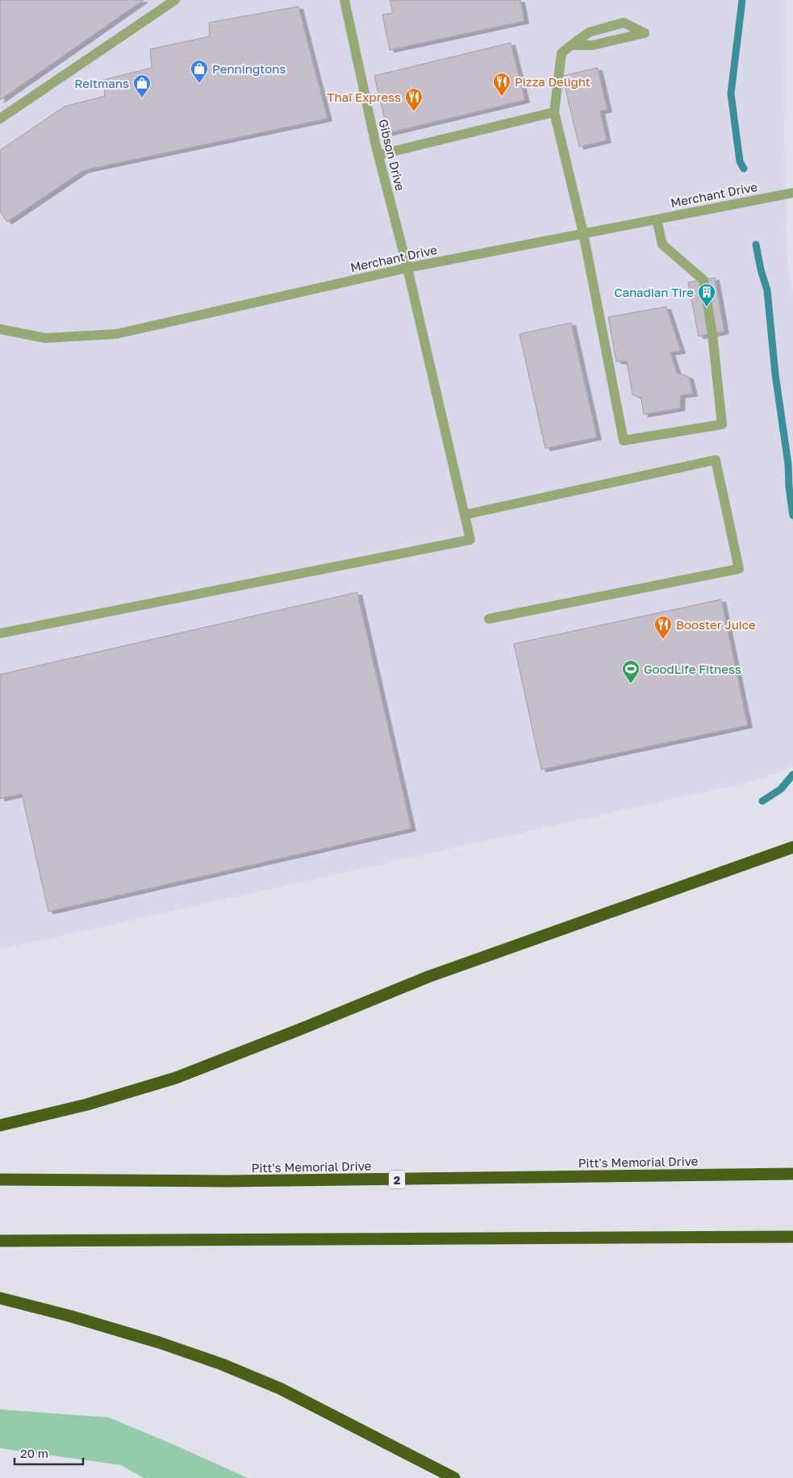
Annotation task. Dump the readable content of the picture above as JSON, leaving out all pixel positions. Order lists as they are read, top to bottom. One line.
{"streets":{"highway":["Pitt's Memorial Drive","2"],"lane":["Gibson Drive","Merchant Drive"]},"crossings":[["Gibson Drive","Merchant Drive"]],"places":{"shop":["Penningtons","Reitmans"],"restaurant":["Pizza Delight","Thaï Express","Booster Juice"],"building":["Canadian Tire"],"sports":["GoodLife Fitness"]},"scale_bar":"20 m"}
